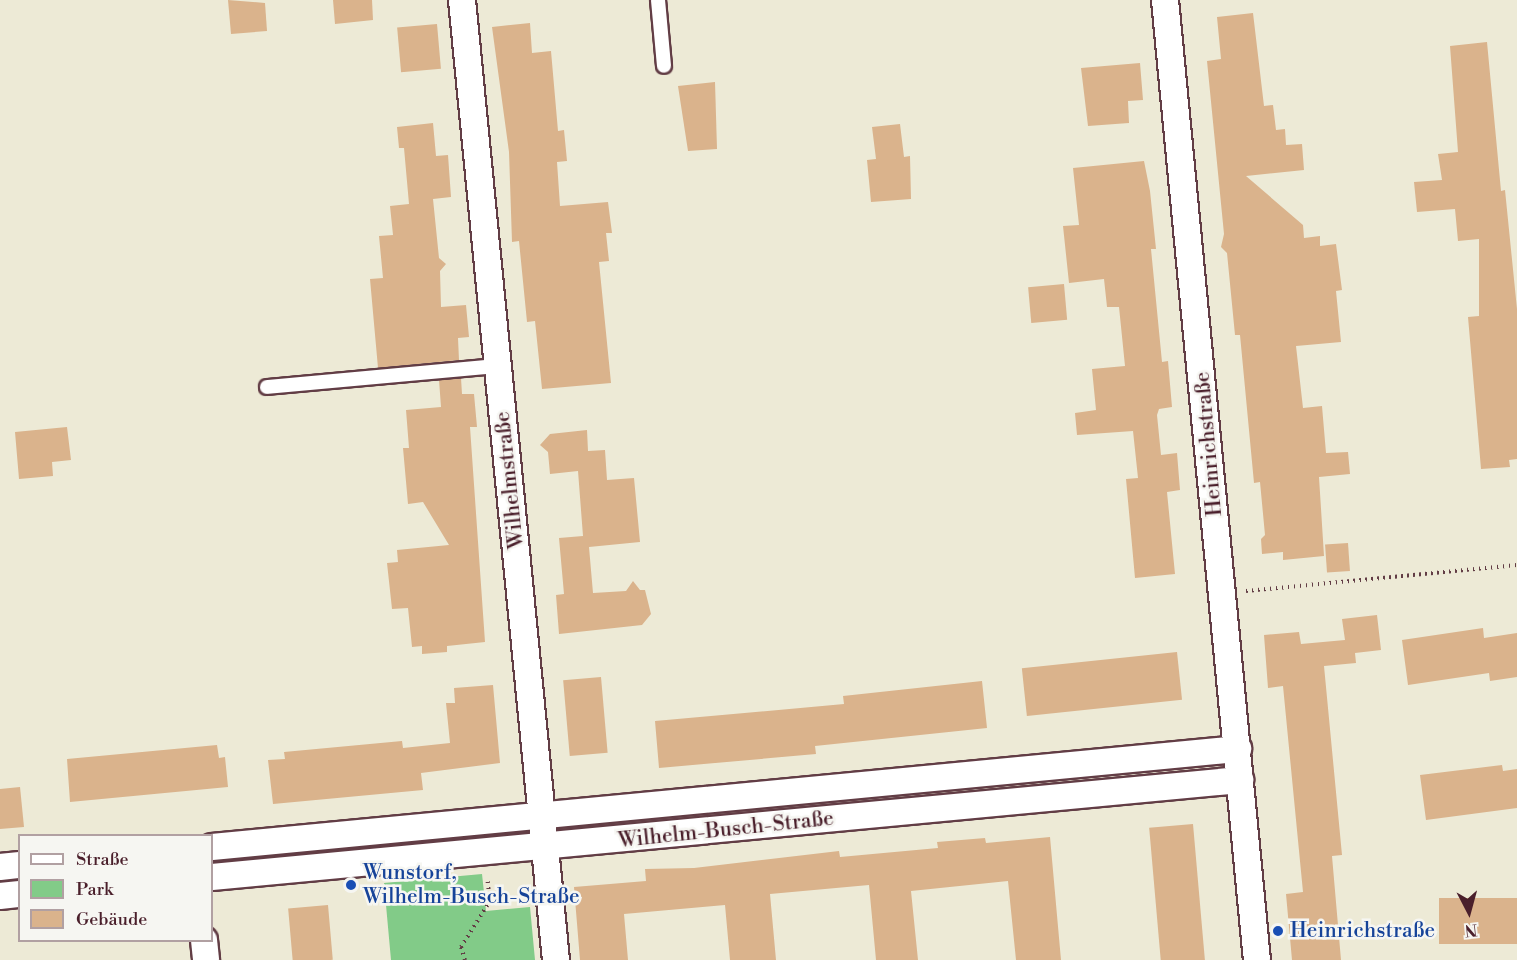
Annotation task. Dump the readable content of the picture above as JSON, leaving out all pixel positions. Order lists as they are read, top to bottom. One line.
{"streets":{"street":["Heinrichstraße","Wilhelmstraße","Wilhelm-Busch-Straße"]},"crossings":[["Heinrichstraße","Wilhelm-Busch-Straße"],["Wilhelmstraße","Wilhelm-Busch-Straße"]],"places":["Wunstorf, Wilhelm-Busch-Straße","Heinrichstraße"],"legend":["Straße","Park","Gebäude"],"north":"bottom"}
